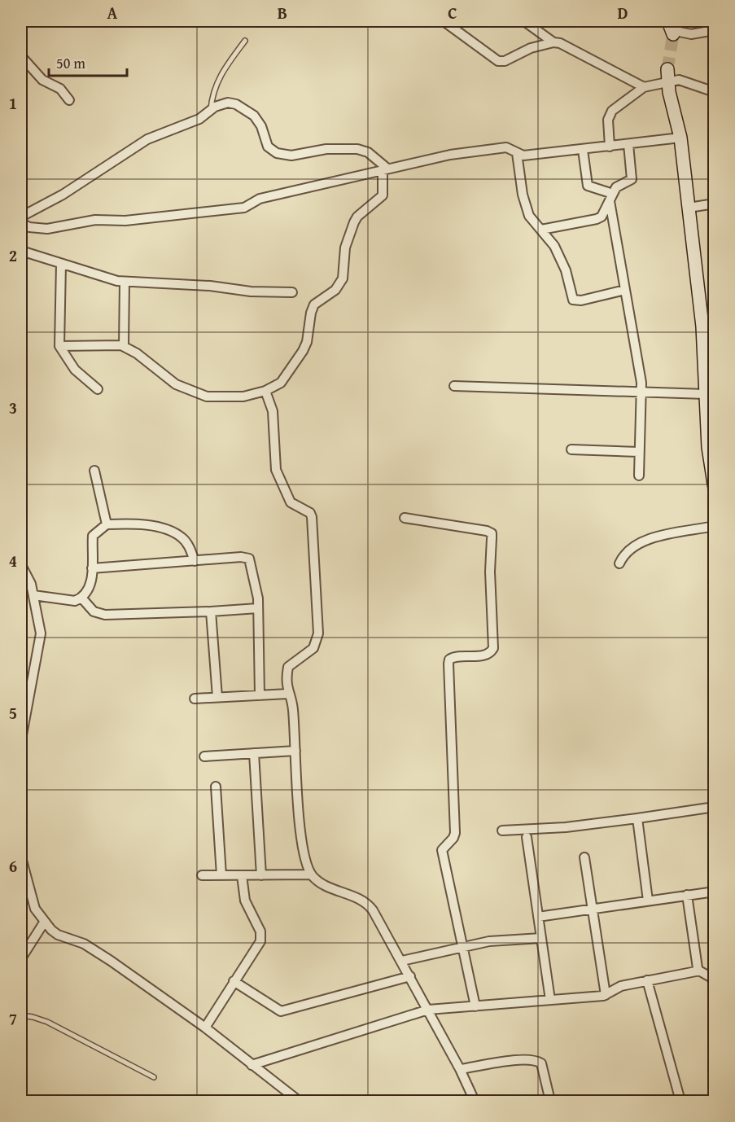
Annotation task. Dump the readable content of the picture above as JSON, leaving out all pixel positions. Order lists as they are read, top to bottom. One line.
{"scale_bar":"50 m","grid":{"columns":["A","B","C","D"],"rows":["1","2","3","4","5","6","7"]}}
